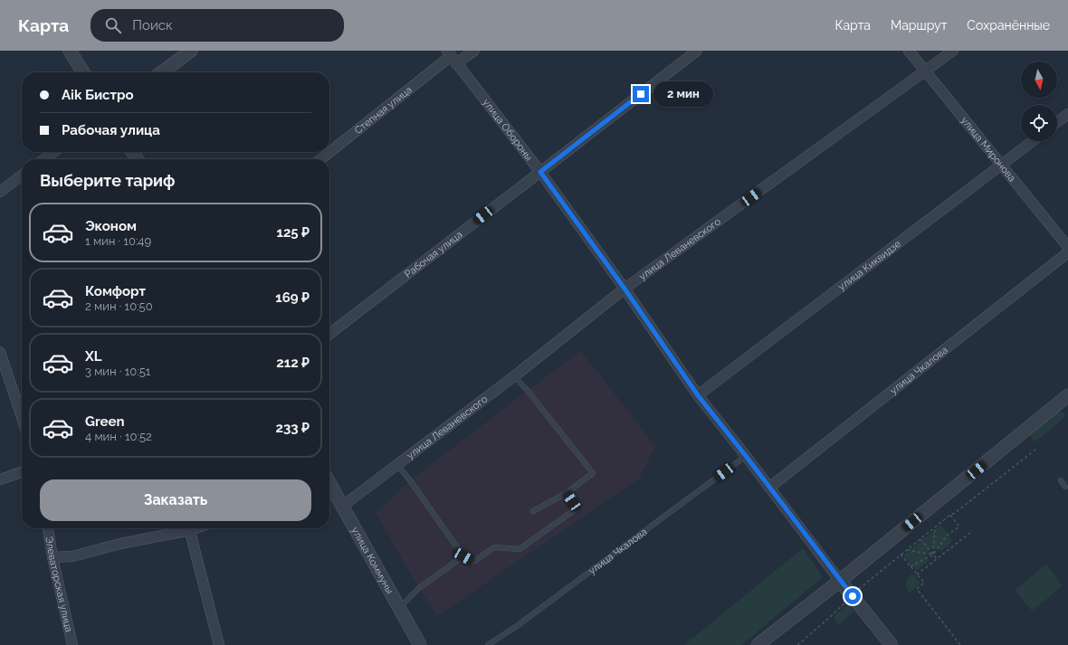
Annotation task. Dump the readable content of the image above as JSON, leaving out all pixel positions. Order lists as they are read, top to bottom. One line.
{"streets":{"street":["Степная улица","улица Обороны","улица Миронова","улица Леваневского","Рабочая улица","улица Киквидзе","улица Чкалова","улица Коммуны","Элеваторская улица"]},"crossings":[["Степная улица","улица Обороны"],["улица Обороны","улица Леваневского"],["улица Обороны","Рабочая улица"],["улица Обороны","улица Киквидзе"],["улица Обороны","улица Чкалова"],["улица Миронова","улица Леваневского"],["улица Миронова","улица Киквидзе"],["улица Леваневского","улица Коммуны"]],"north":"bottom","page":{"header":"Карта","search":"Поиск","nav":["Карта","Маршрут","Сохранённые"],"banner":["Aik Бистро","Рабочая улица"],"bubble":"2 мин","heading":"Выберите тариф","list":[{"name":"Эконом","note":"1 мин · 10:49","value":"125 ₽"},{"name":"Комфорт","note":"2 мин · 10:50","value":"169 ₽"},{"name":"XL","note":"3 мин · 10:51","value":"212 ₽"},{"name":"Green","note":"4 мин · 10:52","value":"233 ₽"}],"buttons":"Заказать"}}
